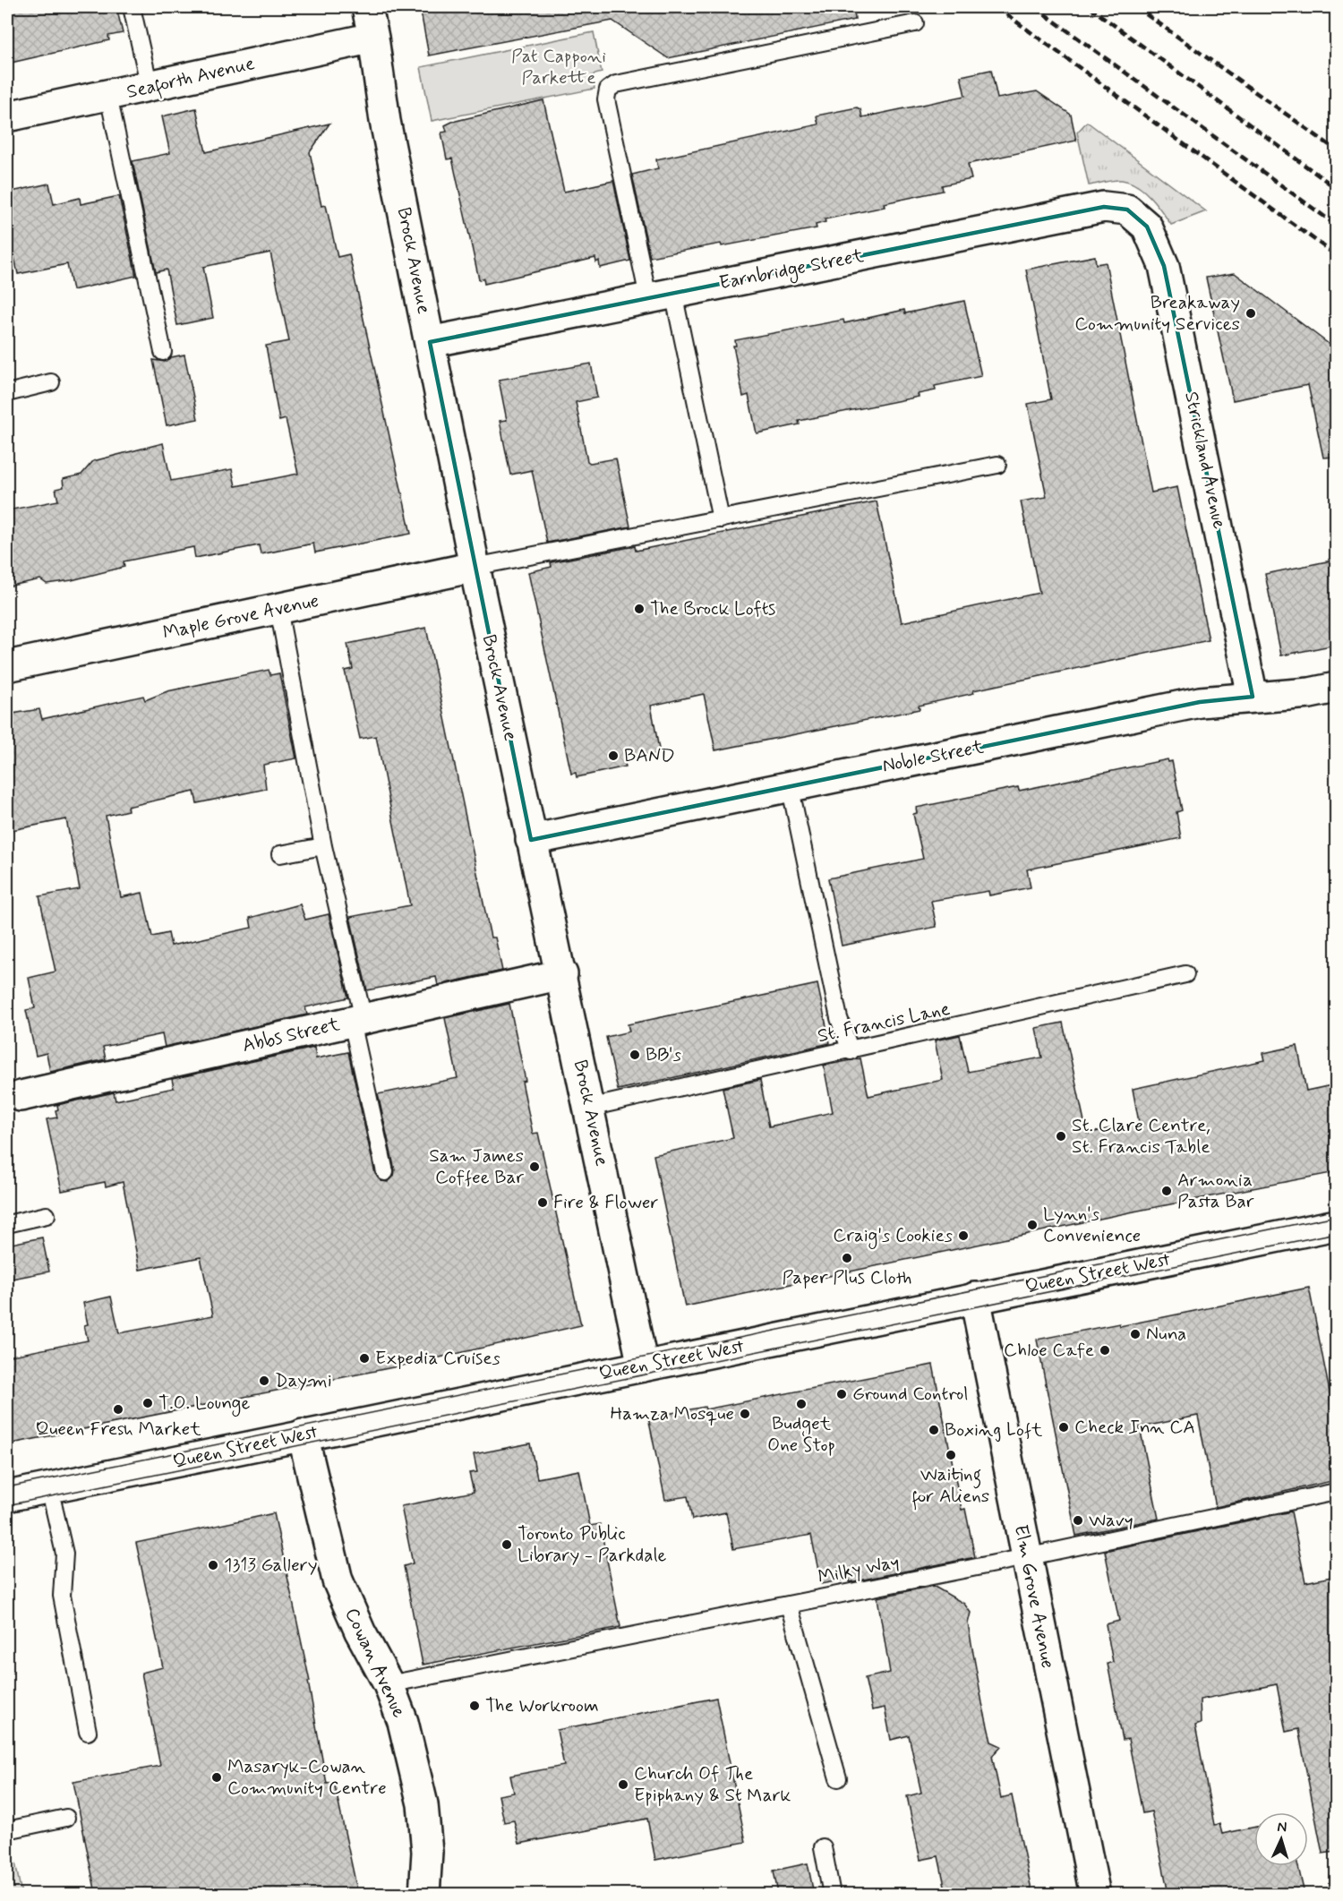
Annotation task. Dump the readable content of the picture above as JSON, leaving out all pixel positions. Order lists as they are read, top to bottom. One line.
{"streets":{"street":["Seaforth Avenue","Brock Avenue","Earnbridge Street","Strickland Avenue","Maple Grove Avenue","Noble Street","Abbs Street","Queen Street West","Elm Grove Avenue","Cowan Avenue"],"lane":["St. Francis Lane","Milky Way"]},"crossings":[["Seaforth Avenue","Brock Avenue"],["Brock Avenue","Earnbridge Street"],["Brock Avenue","Maple Grove Avenue"],["Brock Avenue","Noble Street"],["Brock Avenue","St. Francis Lane"],["Brock Avenue","Abbs Street"],["Brock Avenue","Queen Street West"],["Earnbridge Street","Strickland Avenue"],["Strickland Avenue","Noble Street"],["Queen Street West","Elm Grove Avenue"],["Queen Street West","Cowan Avenue"],["Milky Way","Elm Grove Avenue"],["Milky Way","Cowan Avenue"]],"parks":["Pat Capponi Parkette"],"places":["Breakaway Community Services","The Brock Lofts","BAND","BB's","St. Clare Centre, St. Francis Table","Sam James Coffee Bar","Armonia Pasta Bar","Fire & Flower","Lynn's Convenience","Craig's Cookies","Paper Plus Cloth","Nuna","Chloe Cafe","Expedia Cruises","Daymi","Ground Control","T.O. Lounge","Budget One Stop","Queen Fresh Market","Hamza Mosque","Check Inn CA","Boxing Loft","Waiting for Aliens","Wavy","Toronto Public Library - Parkdale","1313 Gallery","The Workroom","Masaryk-Cowan Community Centre","Church Of The Epiphany & St Mark"],"north":"top"}
